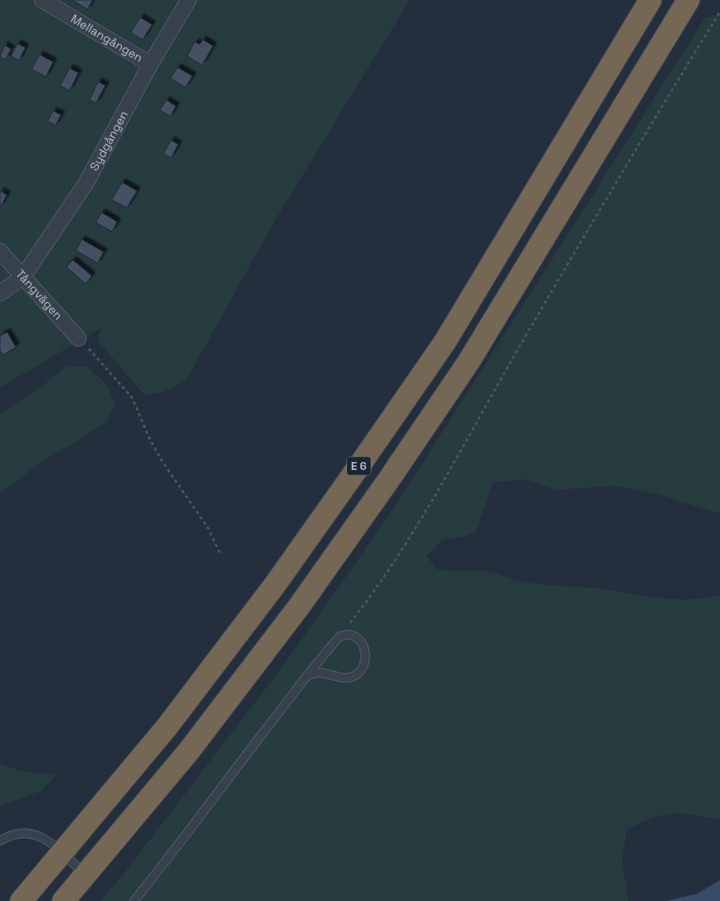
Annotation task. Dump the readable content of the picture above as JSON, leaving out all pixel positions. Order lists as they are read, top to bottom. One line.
{"streets":{"highway":["E 6"],"street":["Mellangången","Sydgången","Tångvägen"]},"crossings":[["Mellangången","Sydgången"],["Sydgången","Tångvägen"]]}
